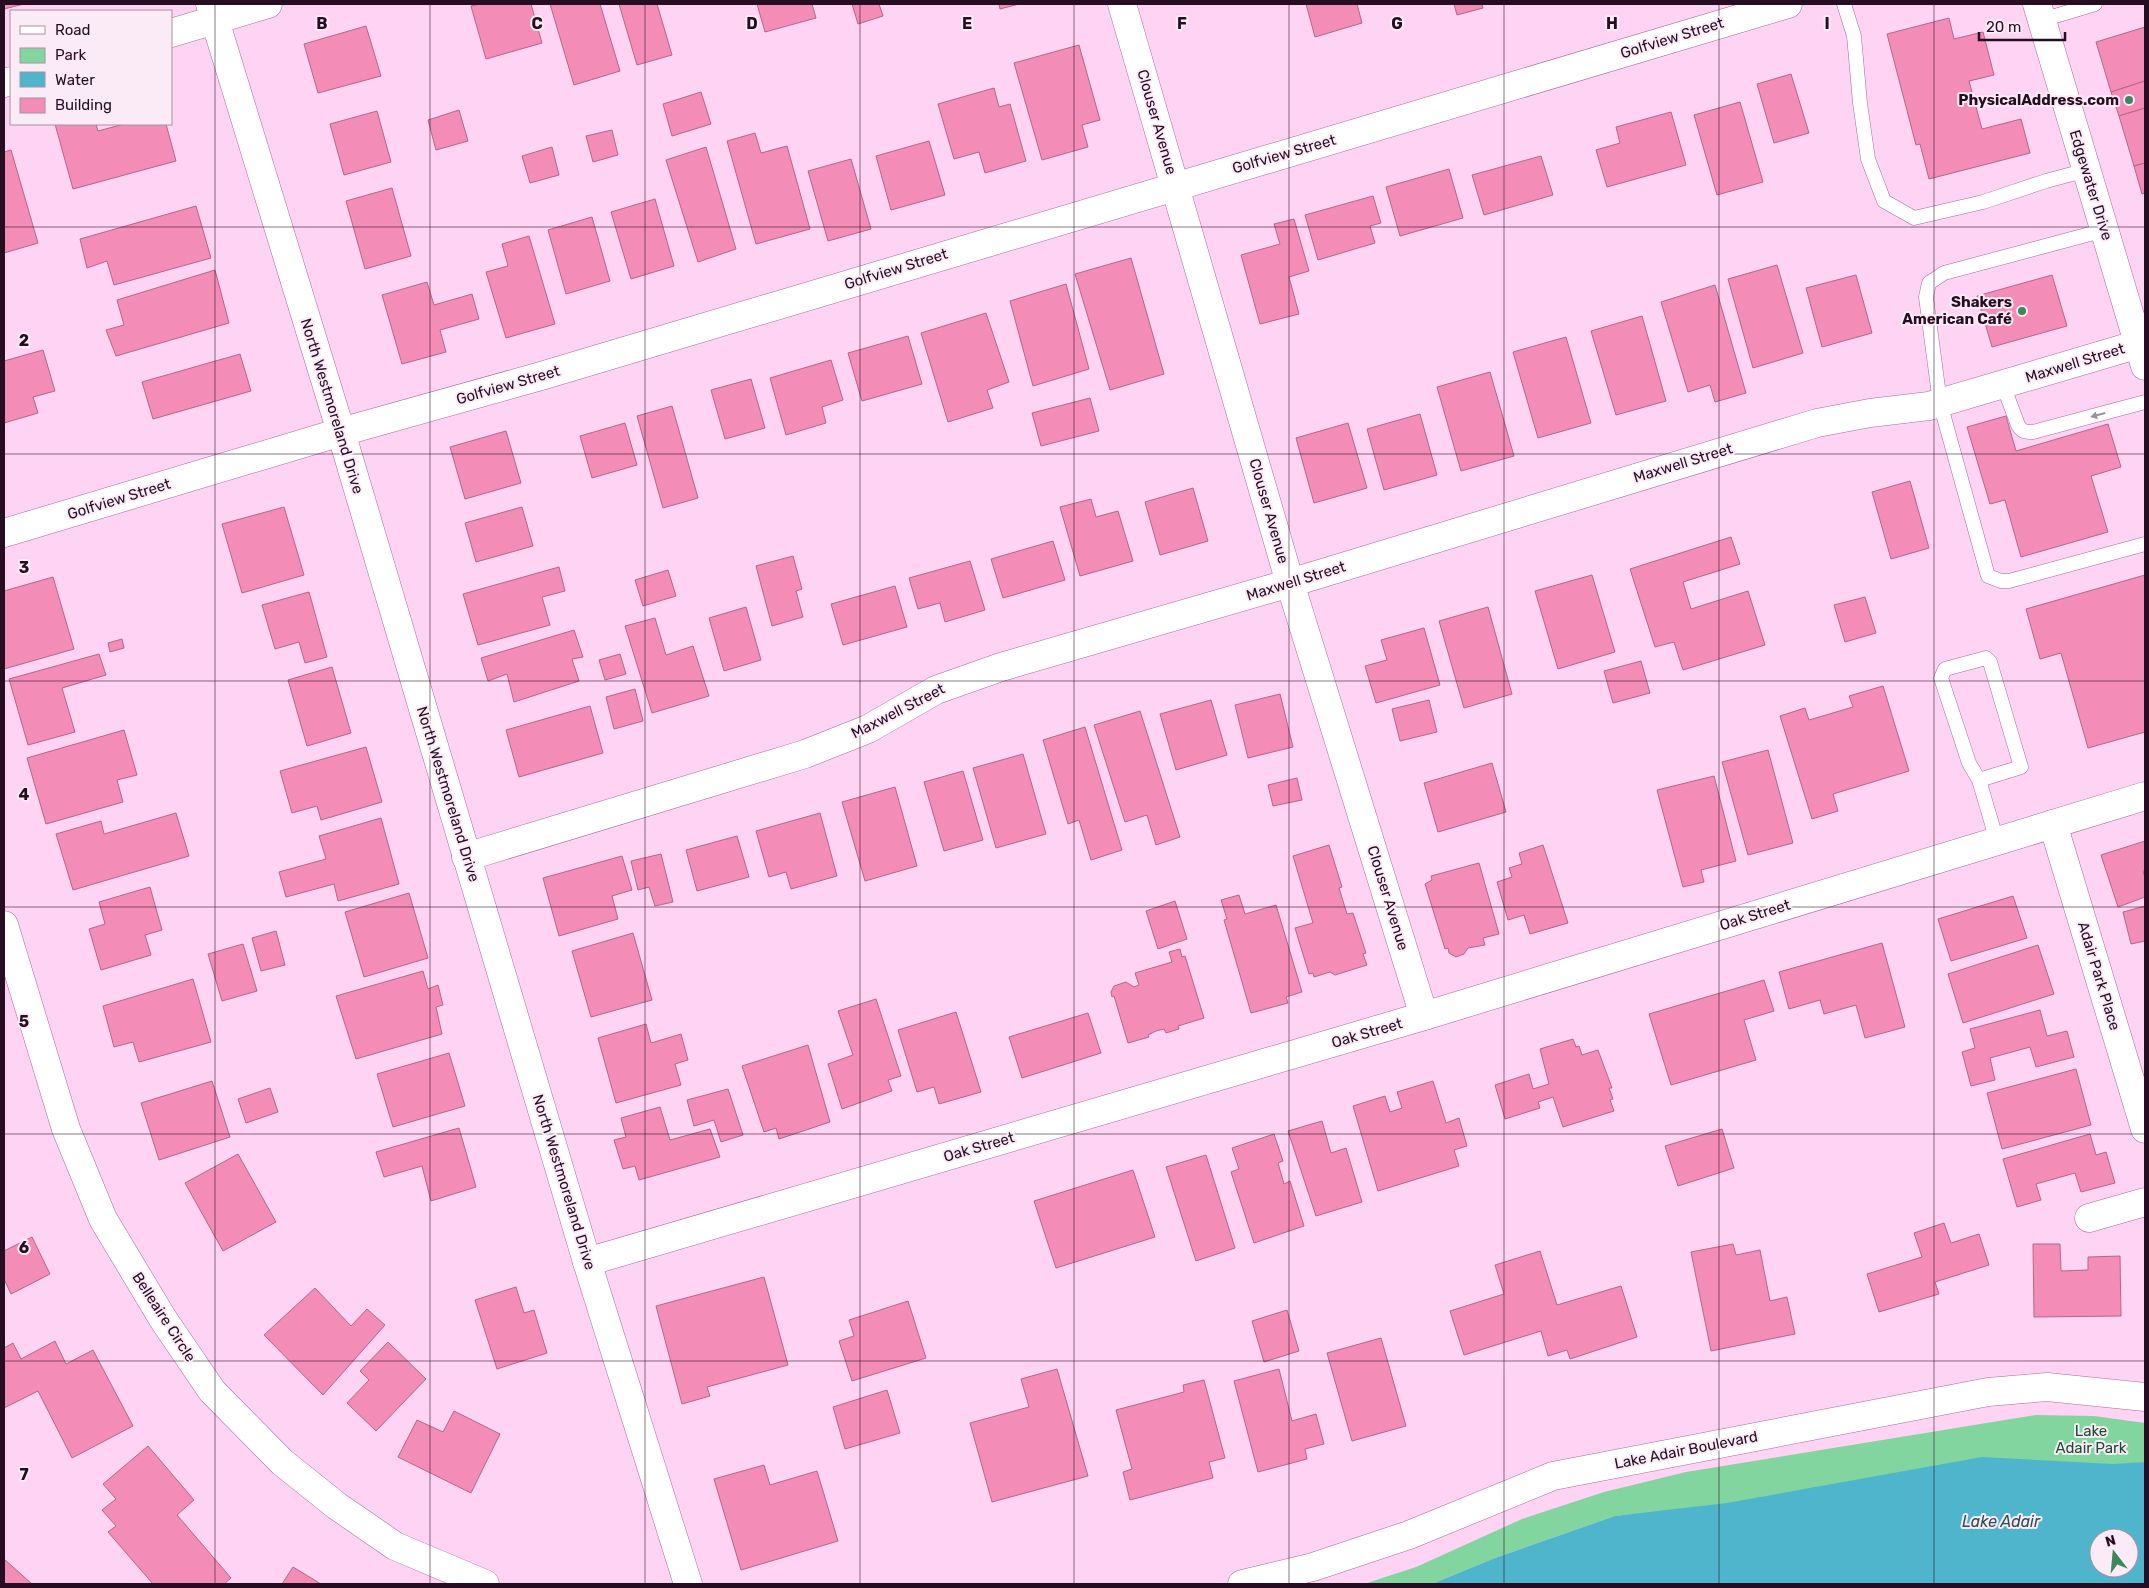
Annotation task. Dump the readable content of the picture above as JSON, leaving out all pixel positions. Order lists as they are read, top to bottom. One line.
{"streets":{"street":["Golfview Street","Clouser Avenue","Edgewater Drive","Maxwell Street","North Westmoreland Drive","Oak Street","Adair Park Place","Belleaire Circle","Lake Adair Boulevard"]},"crossings":[["Golfview Street","Clouser Avenue"],["Golfview Street","North Westmoreland Drive"],["Clouser Avenue","Maxwell Street"],["Clouser Avenue","Oak Street"],["Edgewater Drive","Maxwell Street"],["Maxwell Street","North Westmoreland Drive"],["North Westmoreland Drive","Oak Street"],["Oak Street","Adair Park Place"]],"water":["Lake Adair"],"parks":["Lake Adair Park"],"places":["PhysicalAddress.com","Shakers American Café"],"legend":["Road","Park","Water","Building"],"scale_bar":"20 m","north":"top","grid":{"columns":["B","C","D","E","F","G","H","I"],"rows":["2","3","4","5","6","7"]}}
